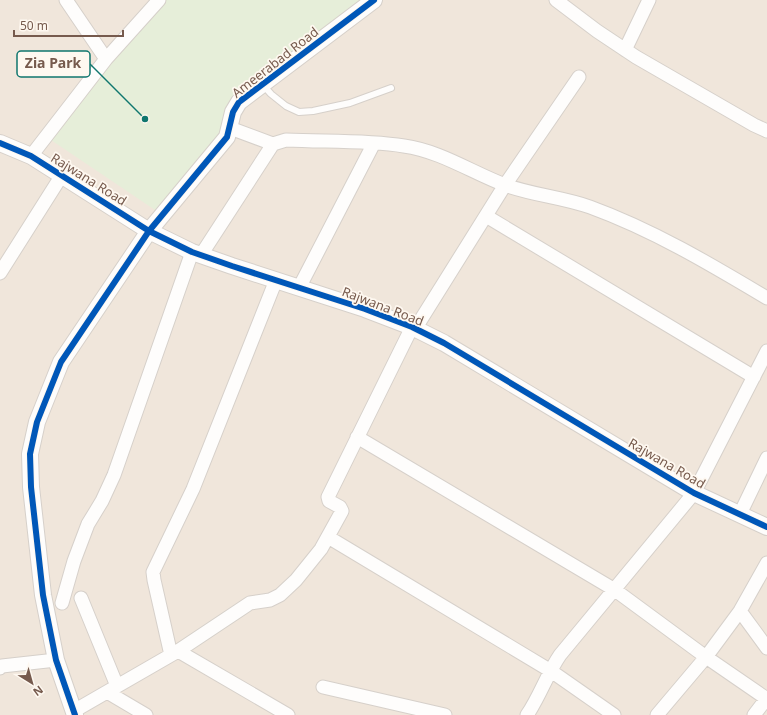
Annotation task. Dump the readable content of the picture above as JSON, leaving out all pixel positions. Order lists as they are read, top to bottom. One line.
{"streets":{"street":["Ameerabad Road","Rajwana Road"]},"crossings":[["Ameerabad Road","Rajwana Road"]],"places":["Zia Park"],"scale_bar":"50 m","north":"bottom right"}
